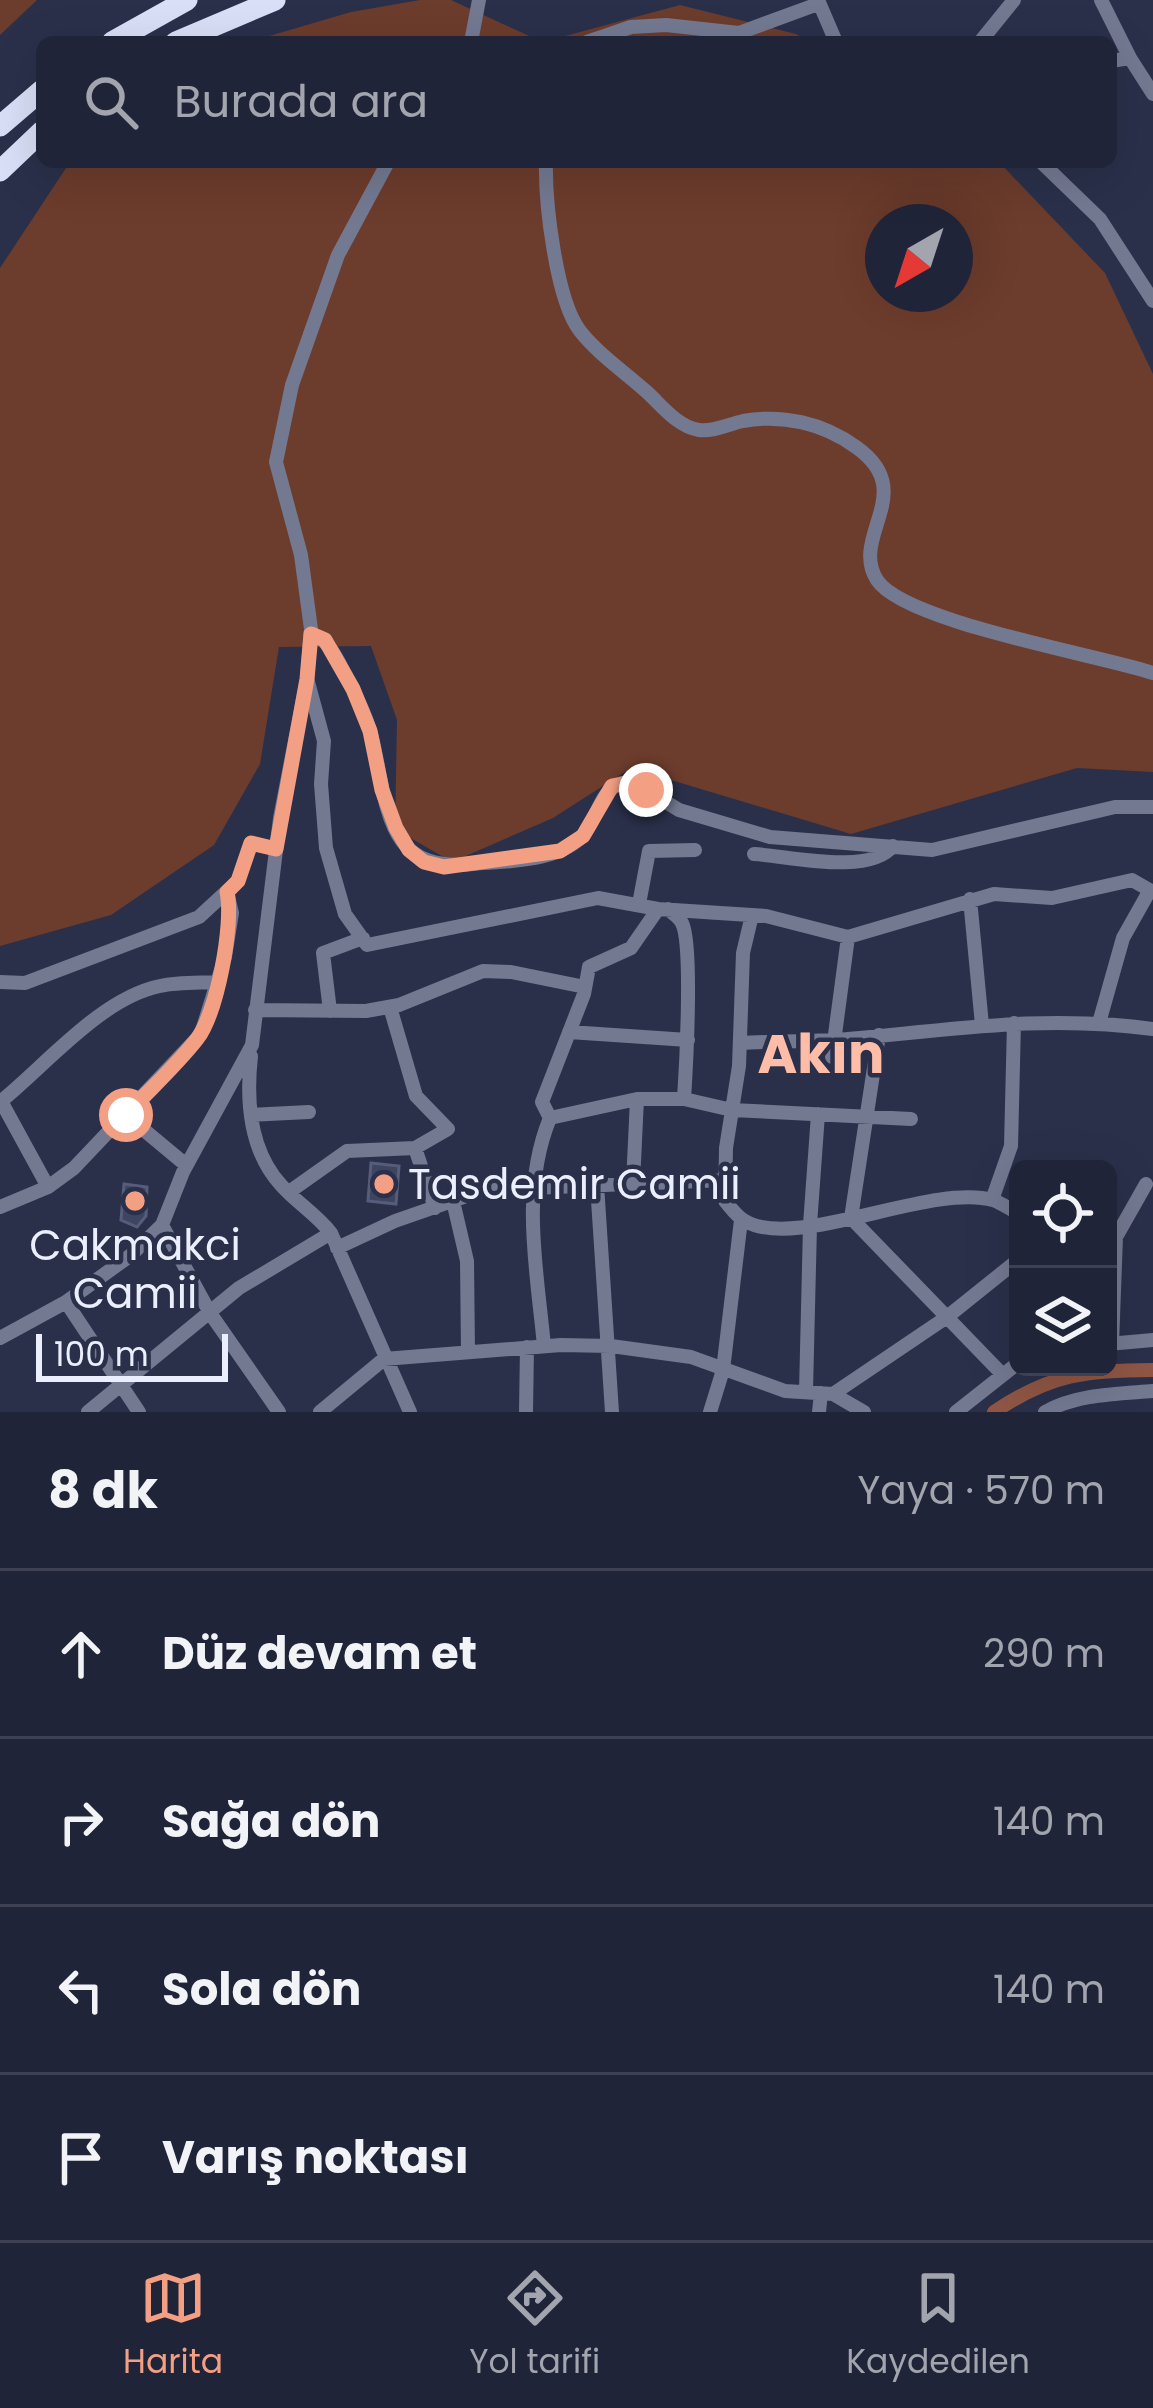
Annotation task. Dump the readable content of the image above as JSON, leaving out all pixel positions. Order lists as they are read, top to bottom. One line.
{"districts":["Akın"],"places":["Tasdemir Camii","Cakmakci Camii"],"scale_bar":"100 m","north":"bottom left","page":{"search":"Burada ara","scale":"100 m","heading":["8 dk","Yaya · 570 m"],"list":[["Düz devam et","290 m"],["Sağa dön","140 m"],["Sola dön","140 m"],"Varış noktası"],"nav":["Harita","Yol tarifi","Kaydedilen"]}}
